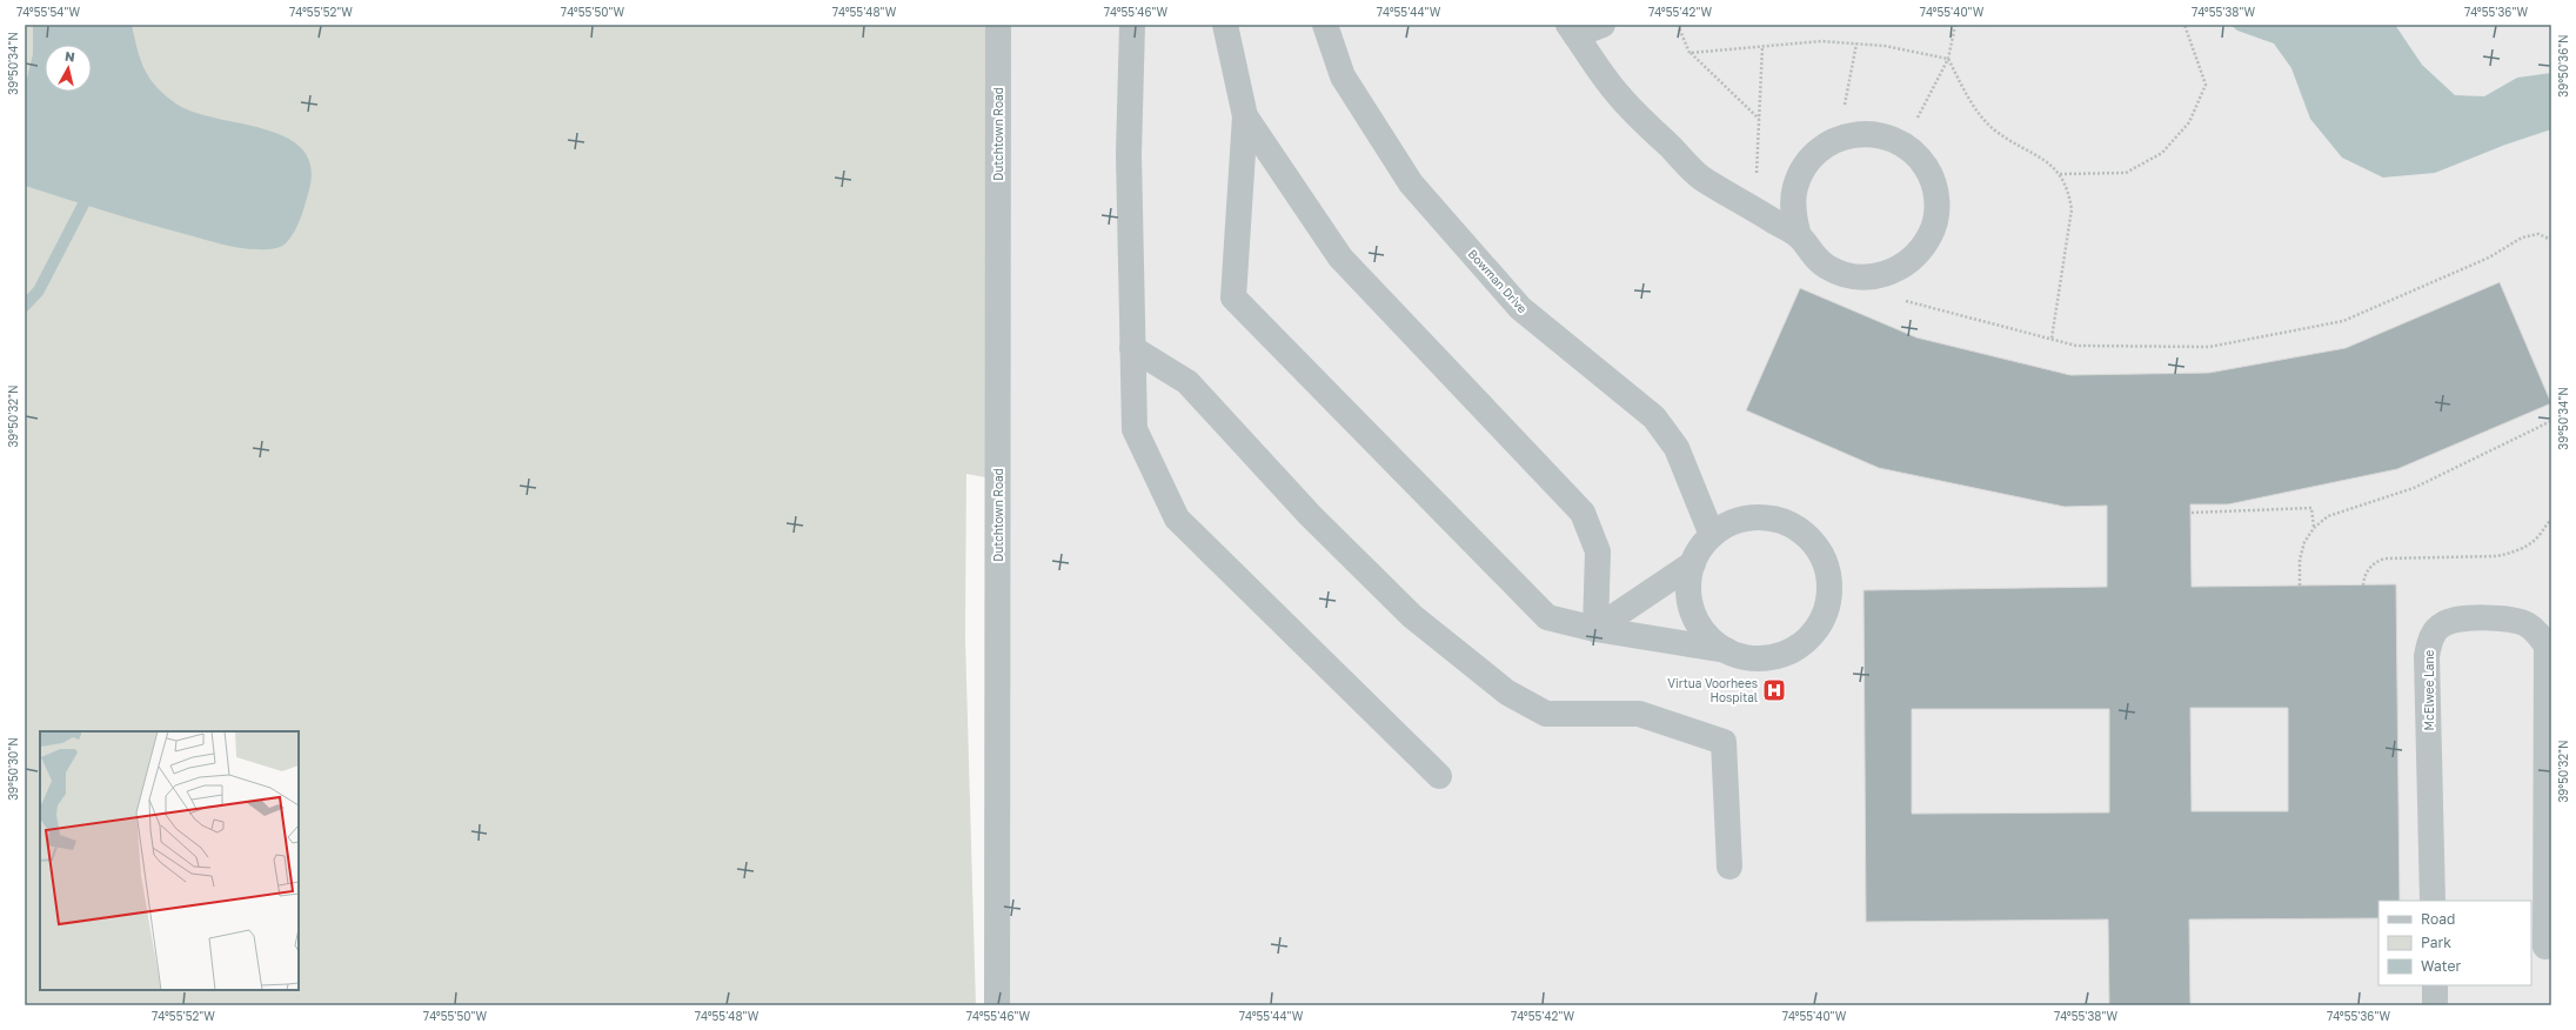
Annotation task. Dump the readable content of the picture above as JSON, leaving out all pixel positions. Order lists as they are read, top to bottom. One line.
{"streets":{"street":["Dutchtown Road","Bowman Drive","McElwee Lane"]},"places":{"hospital":["Virtua Voorhees Hospital"]},"legend":["Road","Park","Water"],"north":"top","coordinates":["74°55'54\"W","74°55'52\"W","74°55'50\"W","74°55'48\"W","74°55'46\"W","74°55'44\"W","74°55'42\"W","74°55'40\"W","74°55'38\"W","74°55'36\"W","39°50'34\"N","39°50'36\"N","39°50'32\"N","39°50'30\"N"]}
